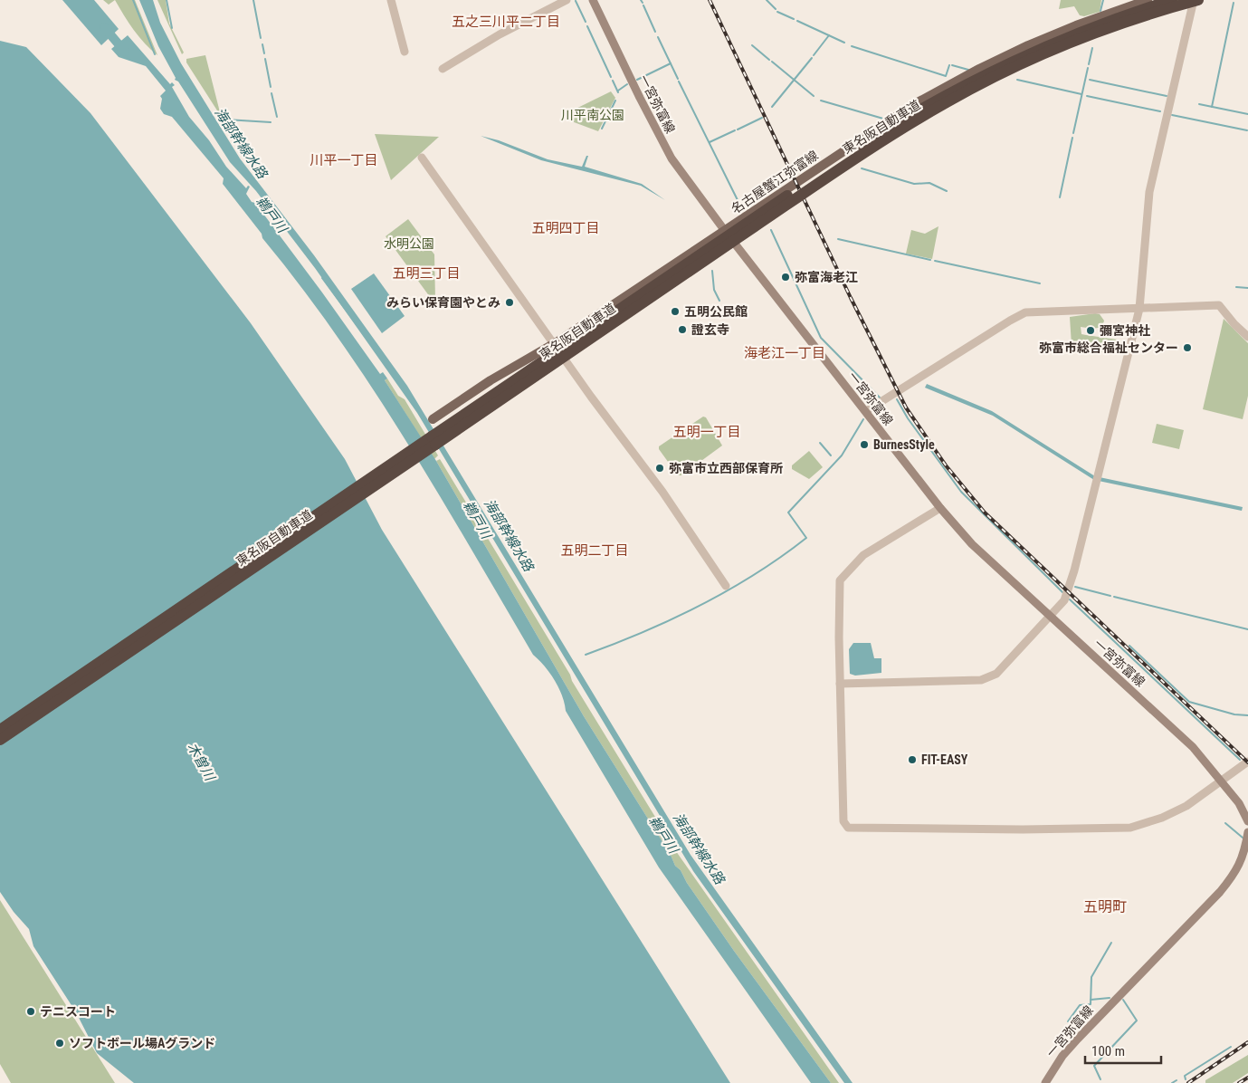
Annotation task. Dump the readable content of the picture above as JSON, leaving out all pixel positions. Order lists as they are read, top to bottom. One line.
{"streets":{"highway":["東名阪自動車道"],"main road":["一宮弥富線","名古屋蟹江弥富線"]},"crossings":[["一宮弥富線","名古屋蟹江弥富線"]],"districts":["五之三川平二丁目","川平一丁目","五明四丁目","五明三丁目","海老江一丁目","五明一丁目","五明二丁目","五明町"],"water":["海部幹線水路","鵜戸川","木曽川"],"parks":["川平南公園","水明公園"],"places":["弥富海老江","みらい保育園やとみ","五明公民館","證玄寺","彌宮神社","弥富市総合福祉センター","BurnesStyle","弥富市立西部保育所","FIT-EASY","テニスコート","ソフトボール場Aグランド"],"scale_bar":"100 m"}
